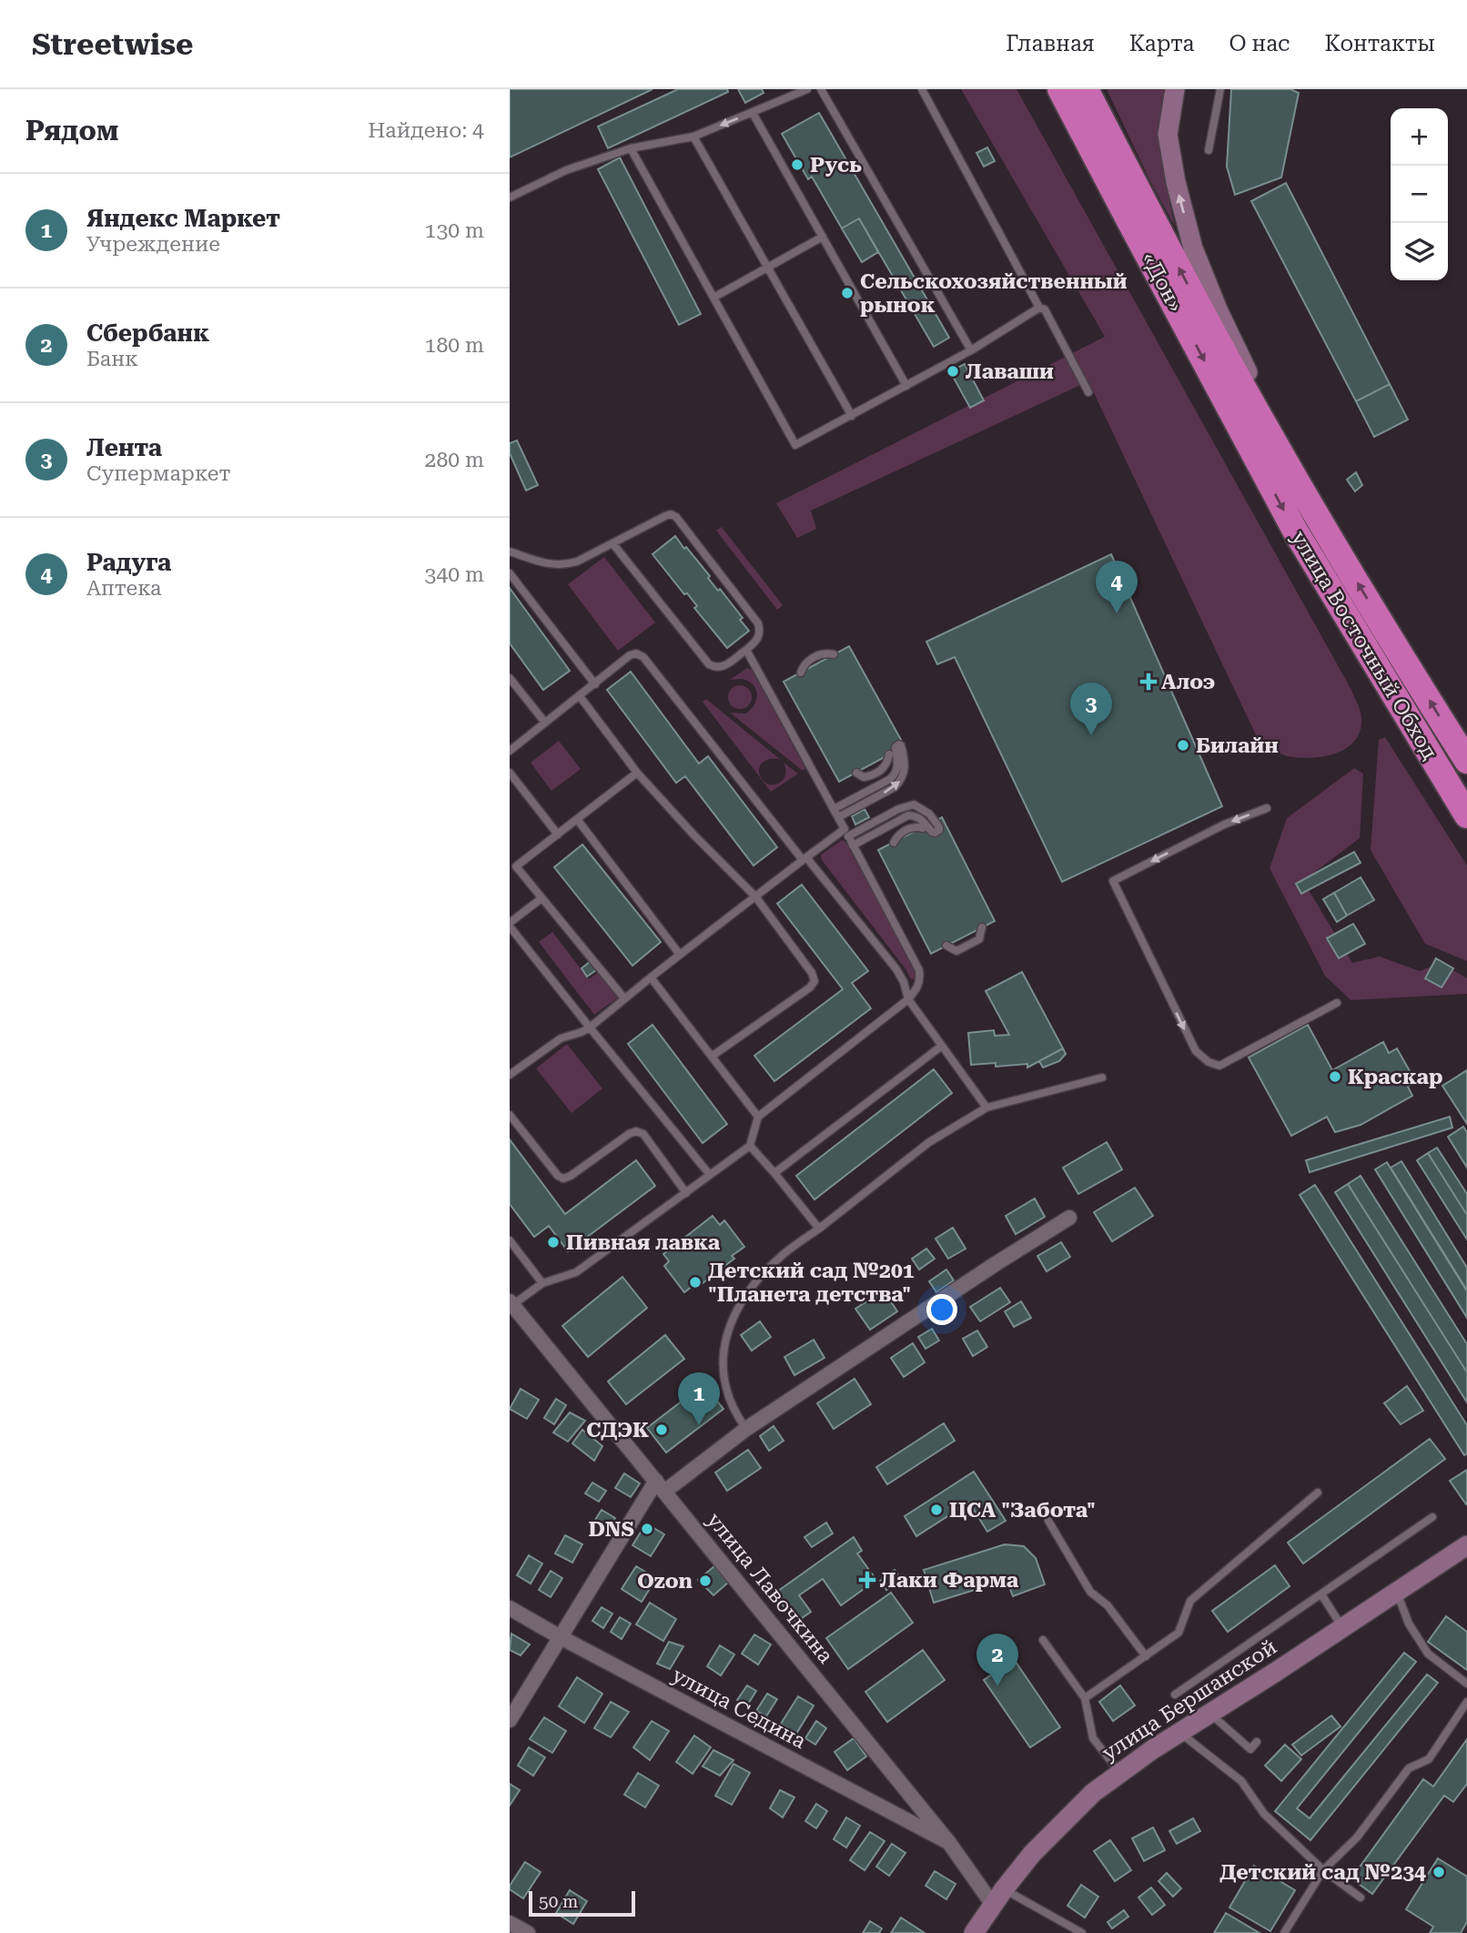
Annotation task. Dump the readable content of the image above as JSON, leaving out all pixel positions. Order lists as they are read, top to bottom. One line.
{"streets":{"highway":["«Дон»","улица Восточный Обход"],"street":["улица Лавочкина","улица Бершанской","улица Седина"]},"crossings":[["«Дон»","улица Восточный Обход"],["улица Лавочкина","улица Бершанской"],["улица Лавочкина","улица Седина"]],"places":{"other":["Русь","Сельскохозяйственный рынок","Лаваши","Билайн","Краскар","Пивная лавка","Детский сад №201 \"Планета детства\"","СДЭК","ЦСА \"Забота\"","DNS","Ozon","Детский сад №234"],"health":["Алоэ","Лаки Фарма"]},"scale_bar":"50 m","page":{"header":"Streetwise","nav":["Главная","Карта","О нас","Контакты"],"heading":["Рядом","Найдено: 4"],"map_buttons":["+","−"],"list":[{"mark":"1","name":"Яндекс Маркет","note":"Учреждение","value":"130 m"},{"mark":"2","name":"Сбербанк","note":"Банк","value":"180 m"},{"mark":"3","name":"Лента","note":"Супермаркет","value":"280 m"},{"mark":"4","name":"Радуга","note":"Аптека","value":"340 m"}],"pins":["4","3","1","2"],"scale":"50 m"}}
